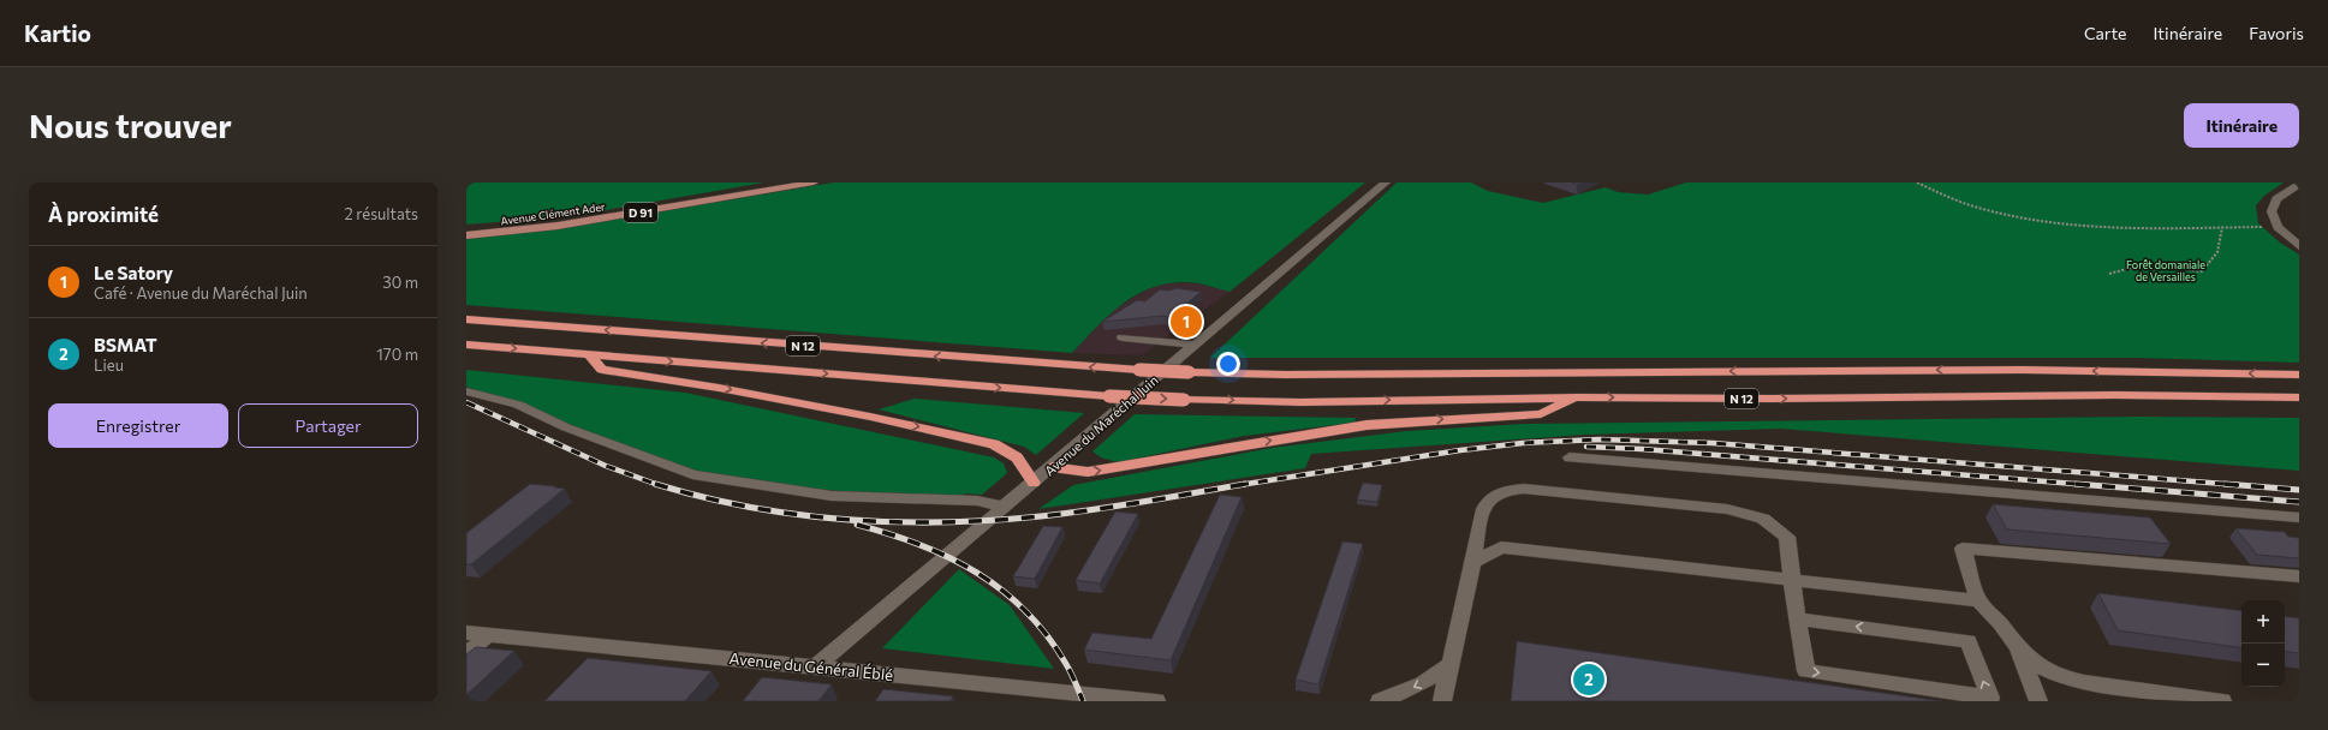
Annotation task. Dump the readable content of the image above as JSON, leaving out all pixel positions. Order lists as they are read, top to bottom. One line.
{"streets":{"highway":["N 12"],"main road":["D 91","Avenue Clément Ader"],"street":["Avenue du Maréchal Juin","Avenue du Général Éblé"]},"crossings":[["Avenue du Maréchal Juin","Avenue du Général Éblé"]],"parks":["Forêt domaniale de Versailles"],"page":{"header":"Kartio","nav":["Carte","Itinéraire","Favoris"],"buttons":["Itinéraire",["Enregistrer","Partager"]],"title":"Nous trouver","heading":["À proximité","2 résultats"],"list":[{"mark":"1","name":"Le Satory","note":"Café · Avenue du Maréchal Juin","value":"30 m"},{"mark":"2","name":"BSMAT","note":"Lieu","value":"170 m"}],"pins":["1","2"],"map_buttons":["+","−"]}}
